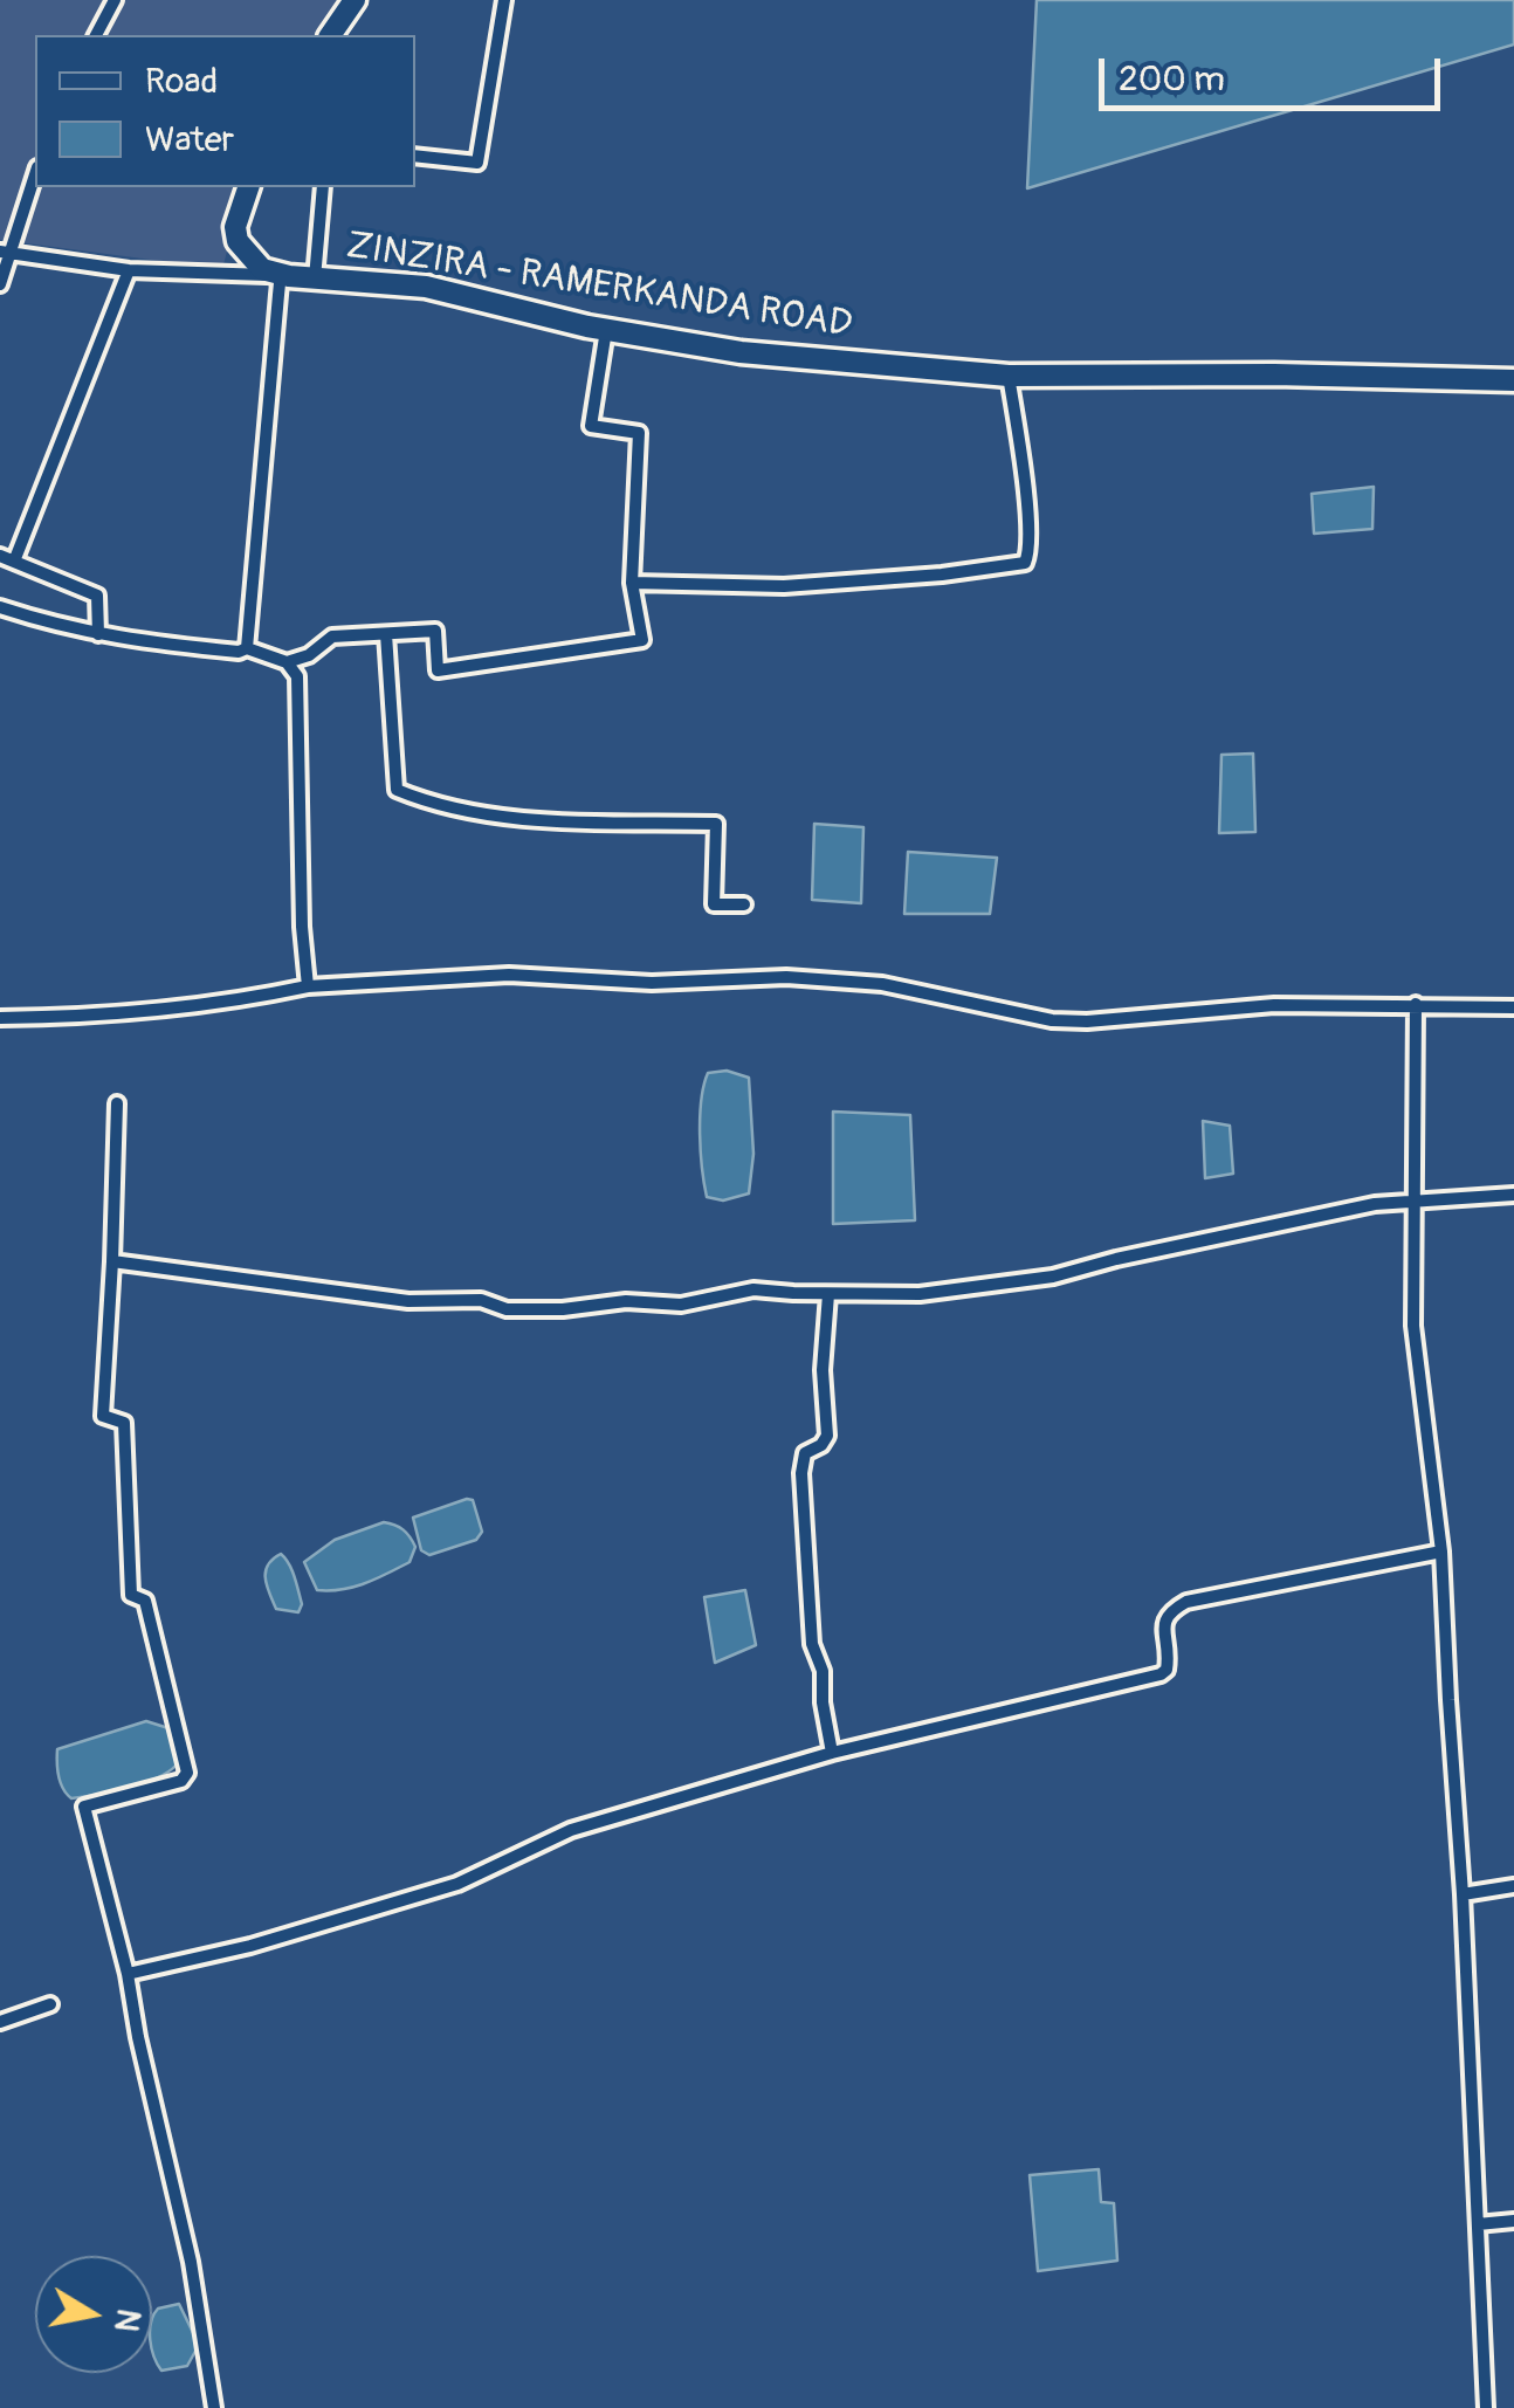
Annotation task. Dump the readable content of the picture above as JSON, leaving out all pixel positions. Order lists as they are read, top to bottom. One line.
{"streets":{"main road":["ZINZIRA - RAMERKANDA ROAD"]},"legend":["Road","Water"],"scale_bar":"200 m","north":"right"}
